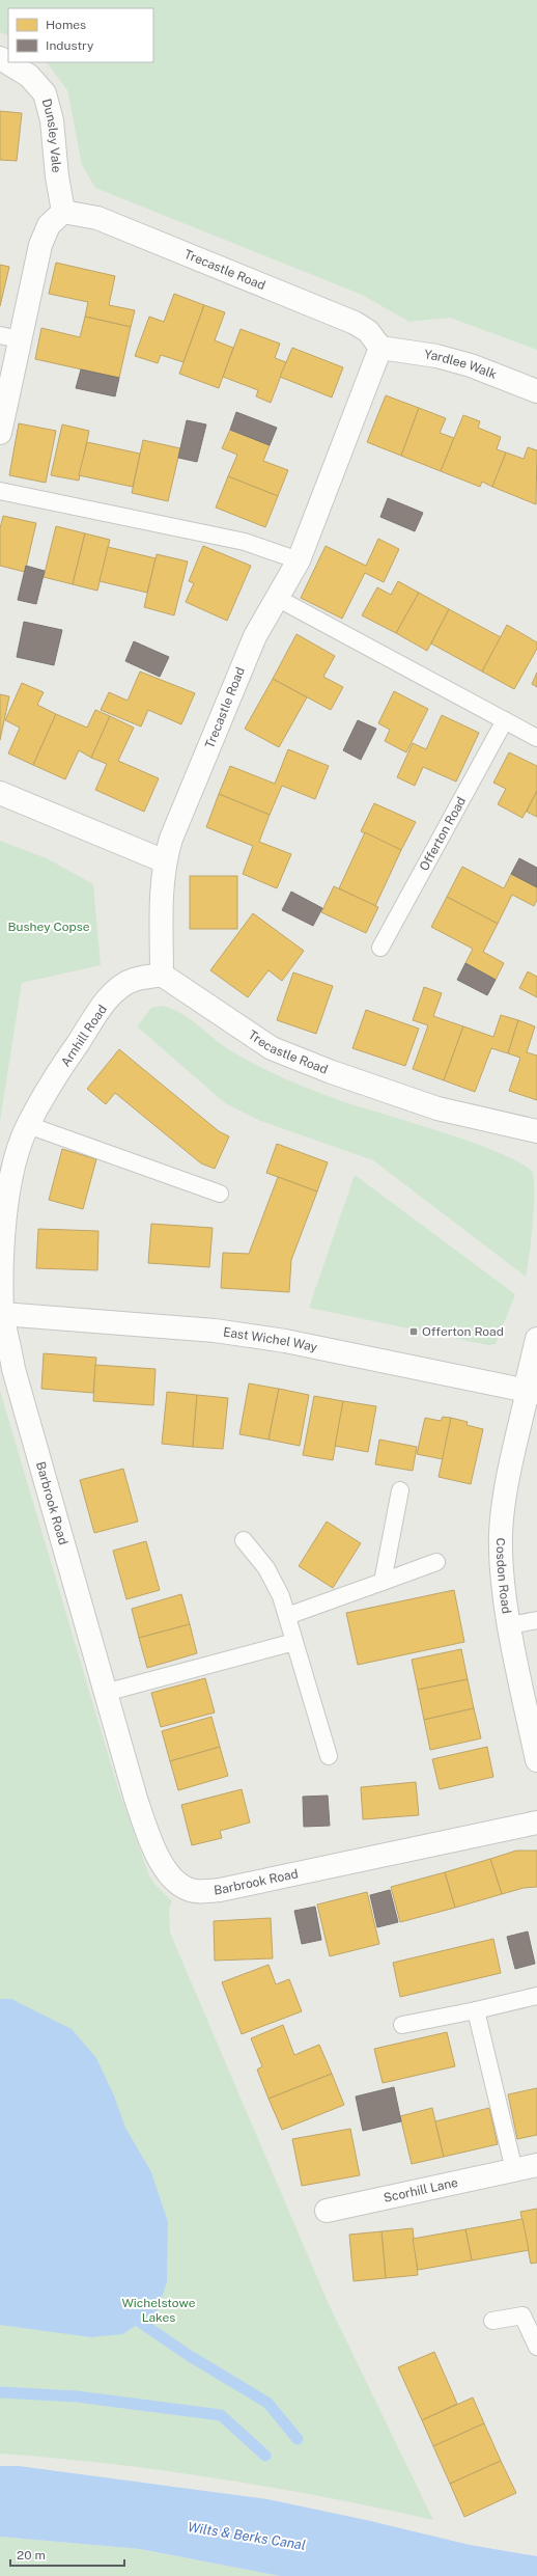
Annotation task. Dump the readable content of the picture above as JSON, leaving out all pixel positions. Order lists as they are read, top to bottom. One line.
{"streets":{"street":["Dunsley Vale","Trecastle Road","Yardlee Walk","Arnhill Road","East Wichel Way","Barbrook Road","Cosdon Road","Scorhill Lane"],"lane":["Offerton Road"]},"crossings":[["Dunsley Vale","Trecastle Road"],["Trecastle Road","Yardlee Walk"],["Trecastle Road","Arnhill Road"],["Arnhill Road","East Wichel Way"],["Arnhill Road","Barbrook Road"],["East Wichel Way","Barbrook Road"],["East Wichel Way","Cosdon Road"]],"water":["Wilts & Berks Canal"],"parks":["Bushey Copse","Wichelstowe Lakes"],"places":{"transit":["Offerton Road"]},"legend":["Homes","Industry"],"scale_bar":"20 m"}
